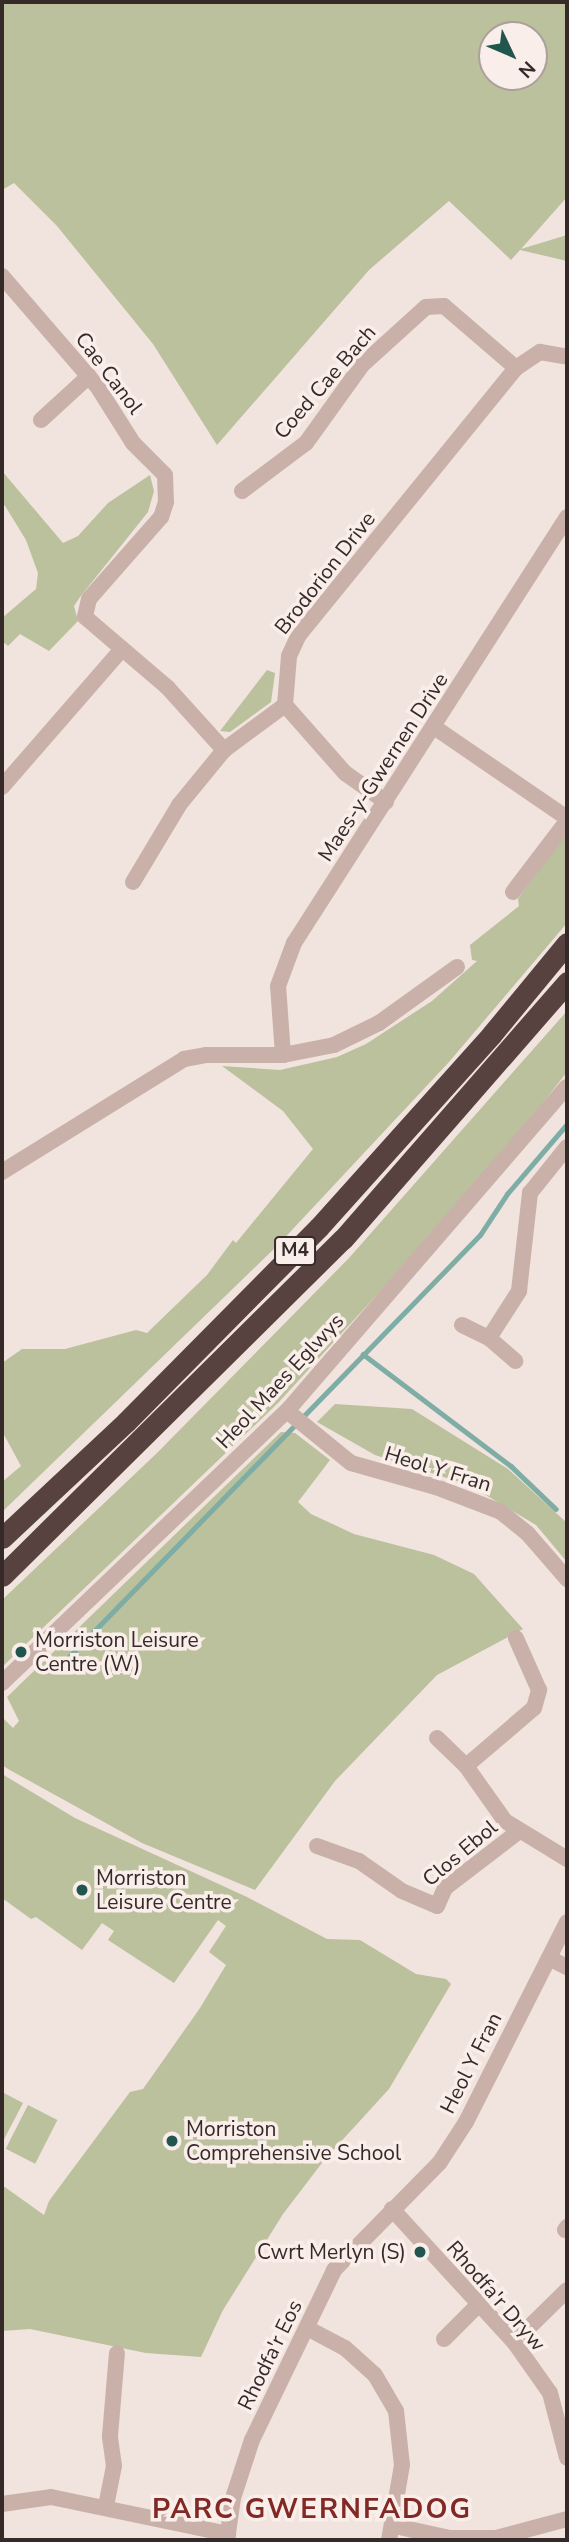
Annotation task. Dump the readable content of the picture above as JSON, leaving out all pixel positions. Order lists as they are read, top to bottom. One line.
{"streets":{"highway":["M4"],"street":["Cae Canol","Coed Cae Bach","Brodorion Drive","Maes-y-Gwernen Drive","Heol Maes Eglwys","Heol Y Fran","Clos Ebol","Rhodfa'r Dryw","Rhodfa'r Eos"]},"crossings":[["Coed Cae Bach","Brodorion Drive"],["Heol Maes Eglwys","Heol Y Fran"],["Heol Y Fran","Rhodfa'r Dryw"],["Heol Y Fran","Rhodfa'r Eos"],["Rhodfa'r Dryw","Rhodfa'r Eos"]],"districts":["PARC GWERNFADOG"],"places":["Morriston Leisure Centre (W)","Morriston Leisure Centre","Morriston Comprehensive School","Cwrt Merlyn (S)"],"north":"bottom right"}
